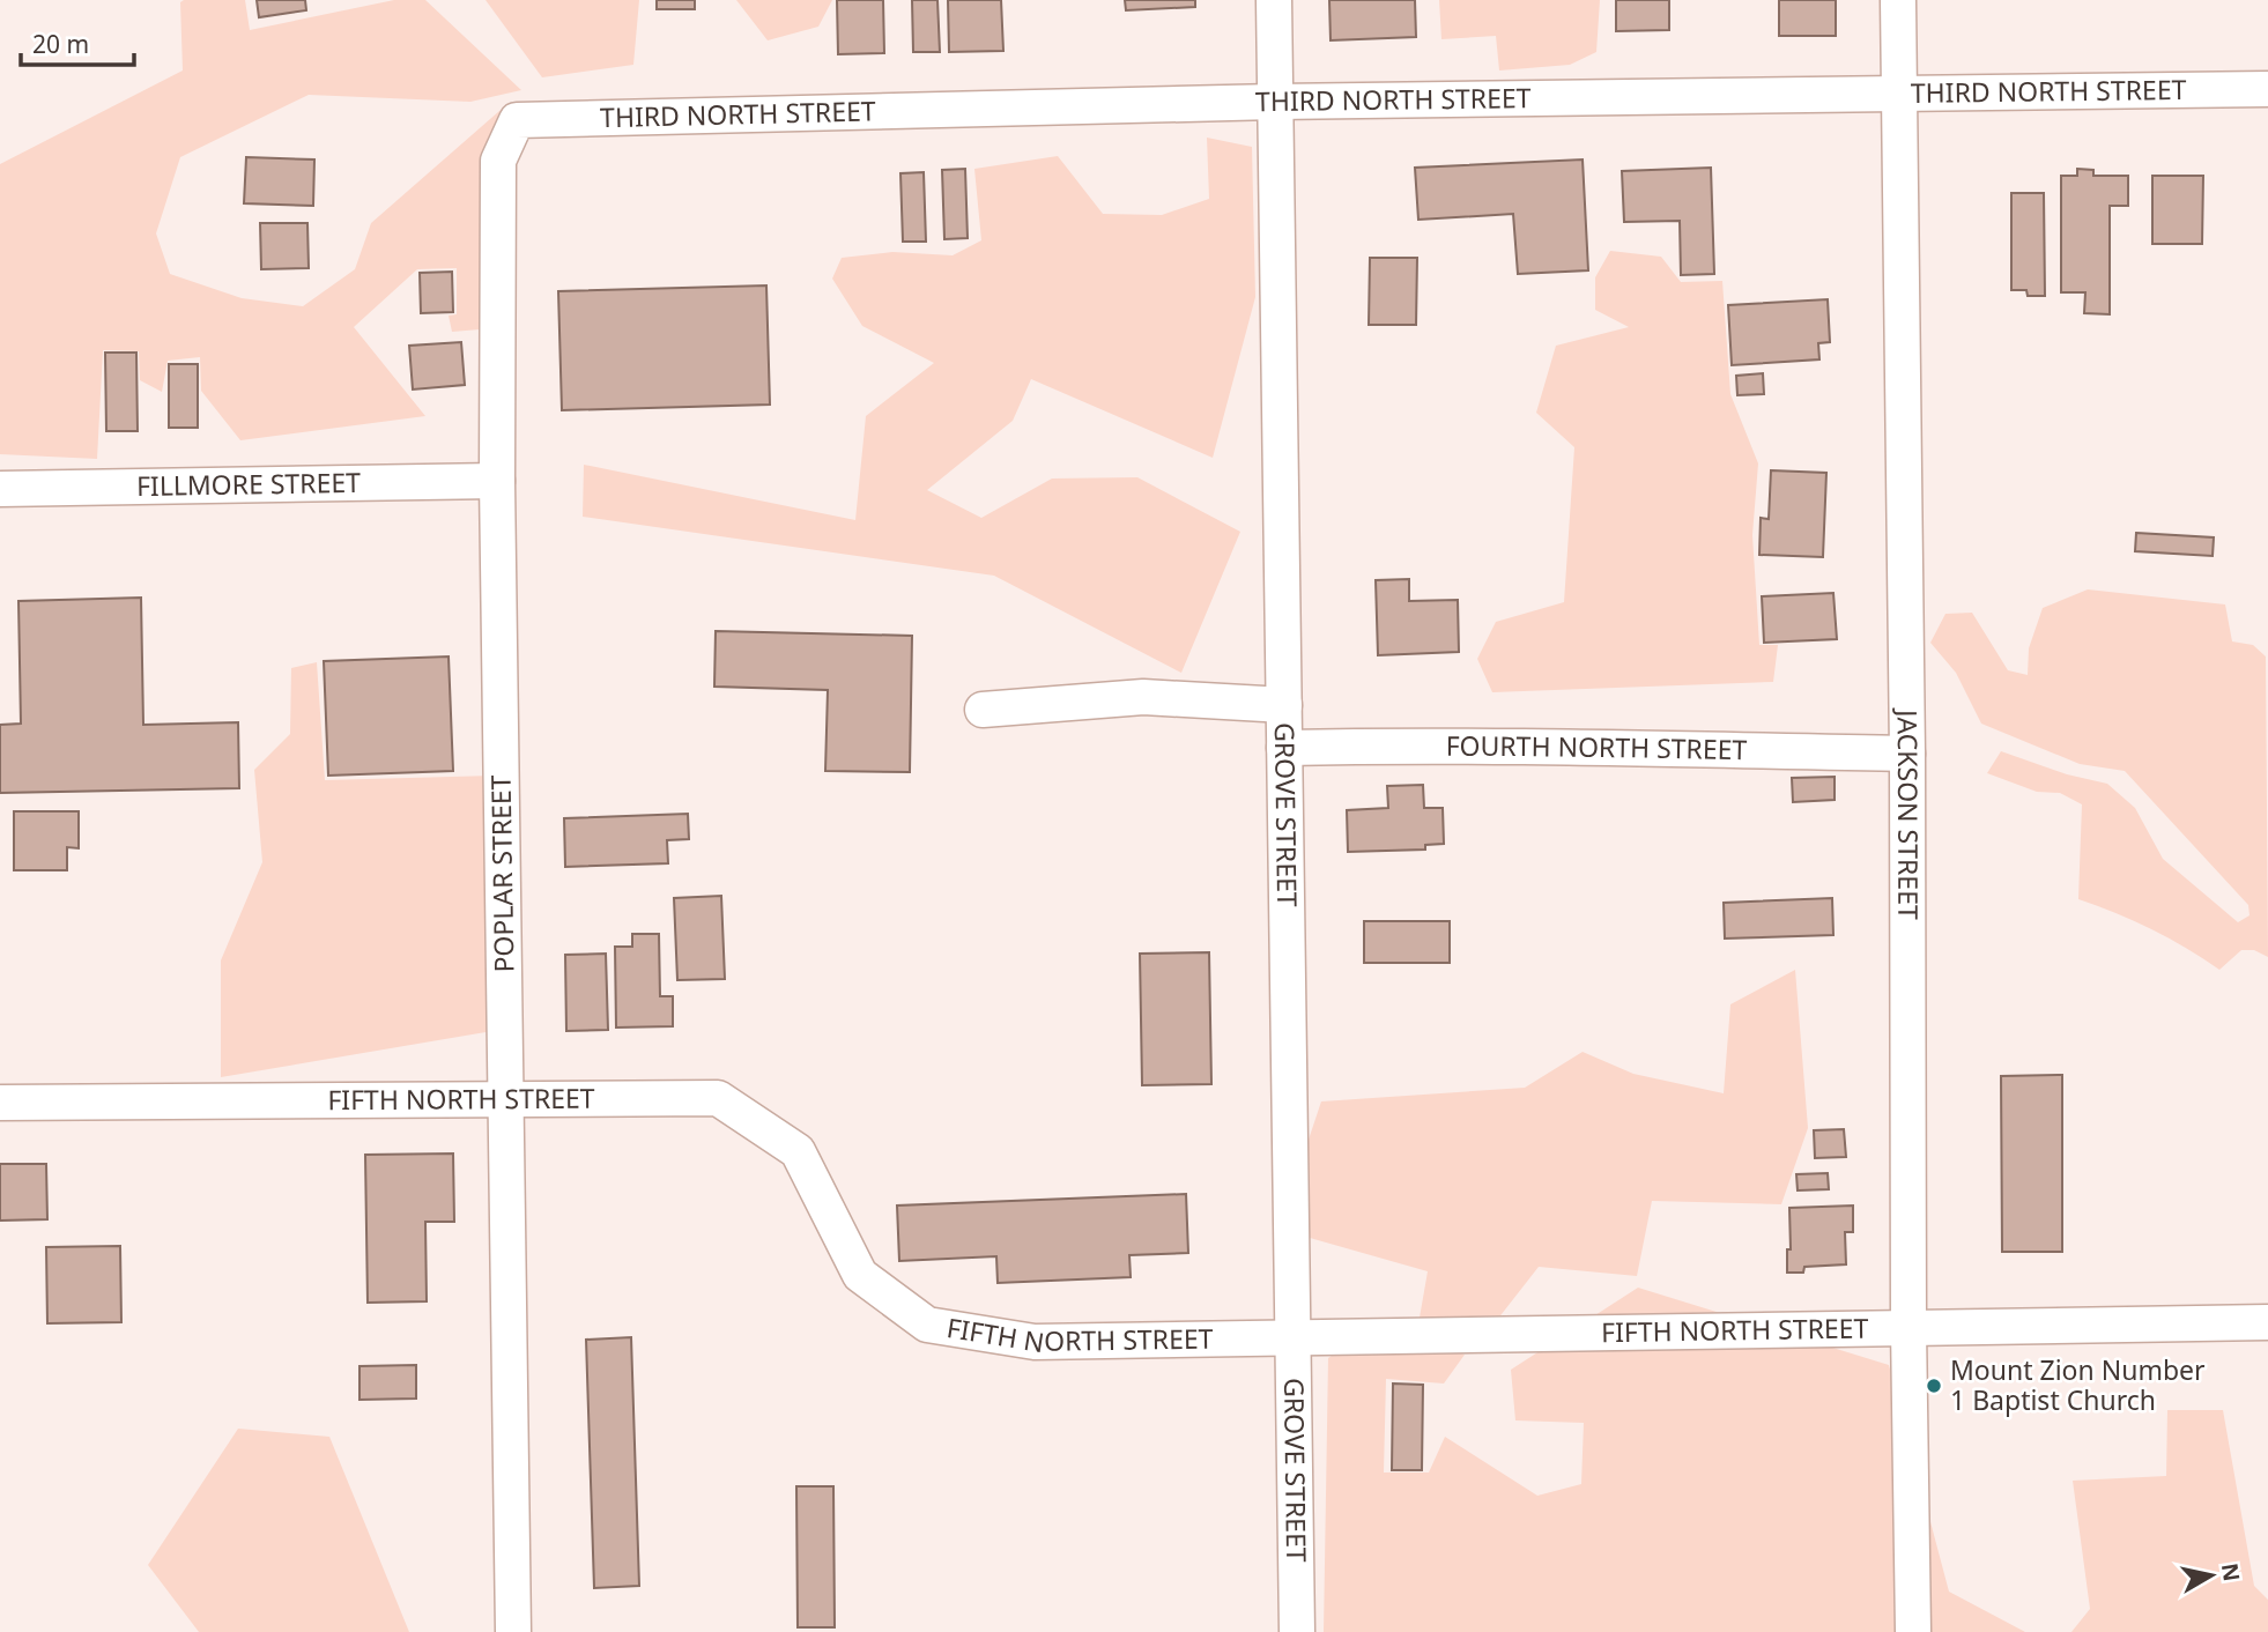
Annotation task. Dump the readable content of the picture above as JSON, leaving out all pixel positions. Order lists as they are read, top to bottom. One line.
{"streets":{"street":["THIRD NORTH STREET","FILLMORE STREET","FOURTH NORTH STREET","GROVE STREET","JACKSON STREET","POPLAR STREET","FIFTH NORTH STREET"]},"crossings":[["THIRD NORTH STREET","GROVE STREET"],["THIRD NORTH STREET","JACKSON STREET"],["THIRD NORTH STREET","POPLAR STREET"],["FILLMORE STREET","POPLAR STREET"],["FOURTH NORTH STREET","GROVE STREET"],["FOURTH NORTH STREET","JACKSON STREET"],["GROVE STREET","FIFTH NORTH STREET"],["JACKSON STREET","FIFTH NORTH STREET"],["POPLAR STREET","FIFTH NORTH STREET"]],"places":["Mount Zion Number 1 Baptist Church"],"scale_bar":"20 m","north":"right"}
